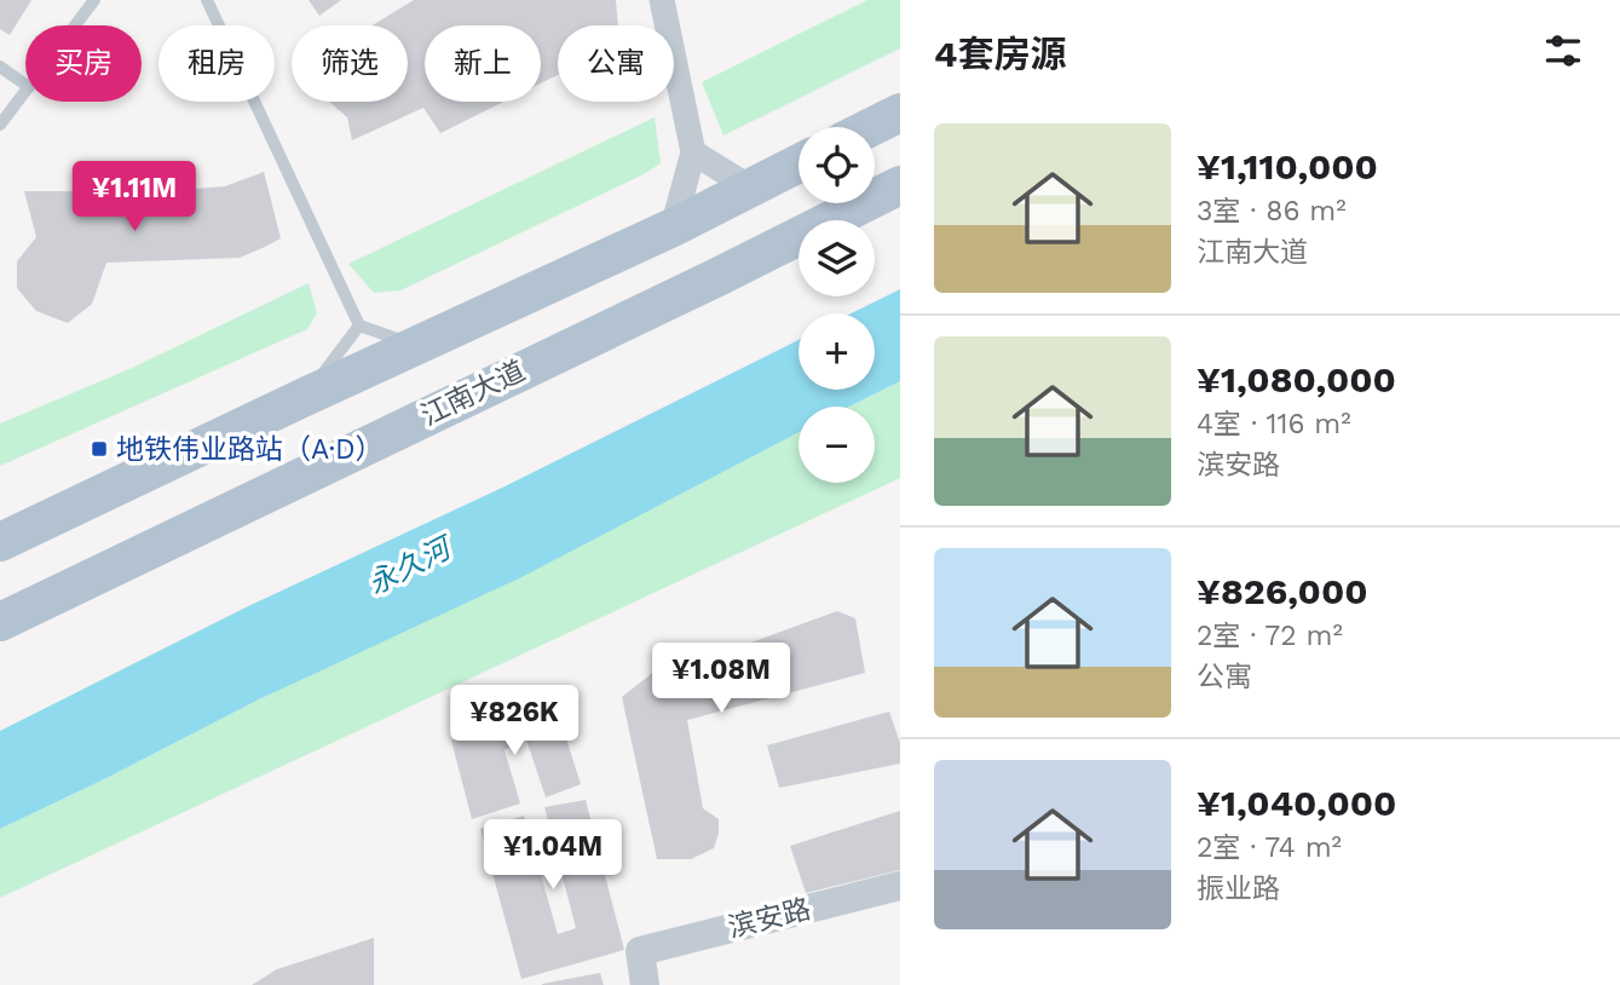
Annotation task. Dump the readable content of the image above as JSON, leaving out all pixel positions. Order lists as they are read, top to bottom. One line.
{"streets":{"main road":["江南大道"],"street":["滨安路"]},"water":["永久河"],"places":{"transit":["地铁伟业路站（A·D）"]},"page":{"heading":"4套房源","chip":["买房","租房","筛选","新上","公寓"],"list":[{"name":"¥1,110,000","note":"3室 · 86 m² · 江南大道"},{"name":"¥1,080,000","note":"4室 · 116 m² · 滨安路"},{"name":"¥826,000","note":"2室 · 72 m² · 公寓"},{"name":"¥1,040,000","note":"2室 · 74 m² · 振业路"}],"map_buttons":["+","−"],"price":["¥1.11M","¥1.08M","¥826K","¥1.04M"]}}
